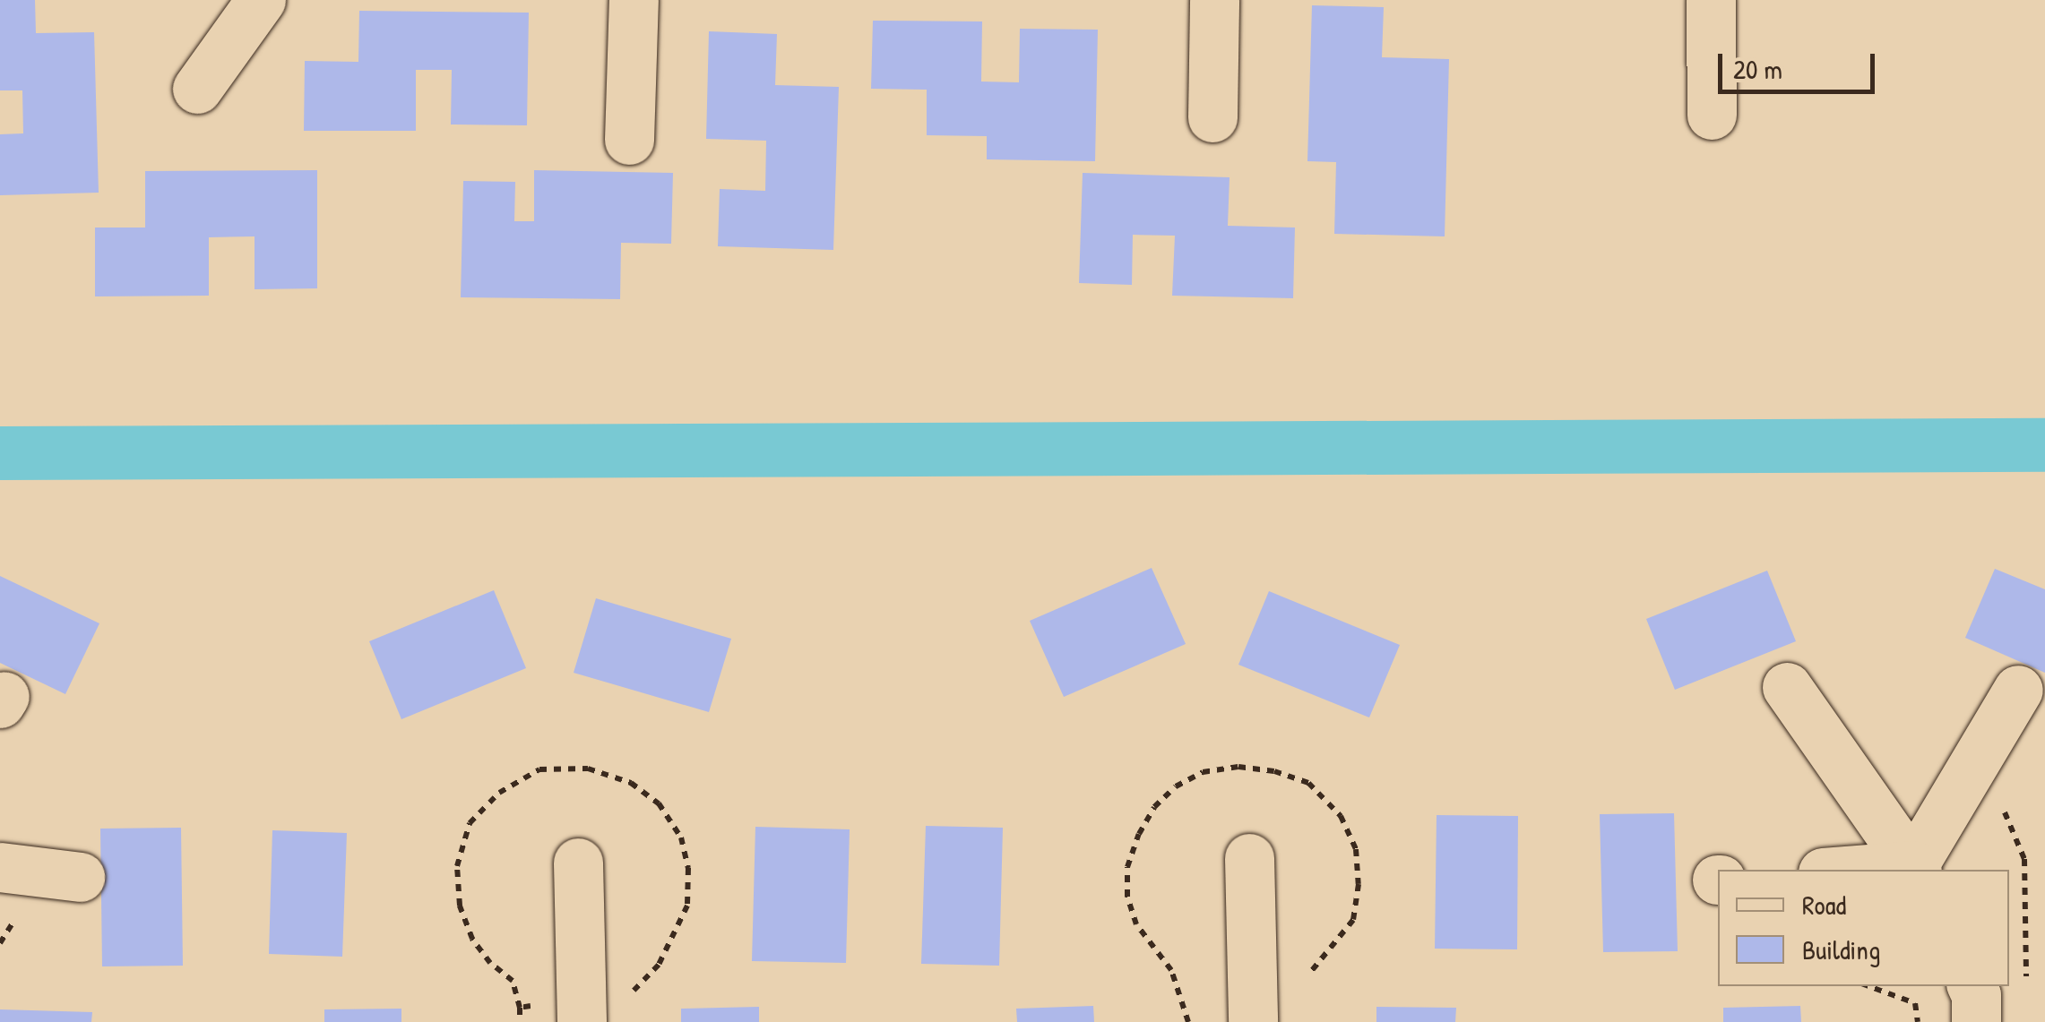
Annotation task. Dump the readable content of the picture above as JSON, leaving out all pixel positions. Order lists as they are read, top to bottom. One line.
{"legend":["Road","Building"],"scale_bar":"20 m"}
